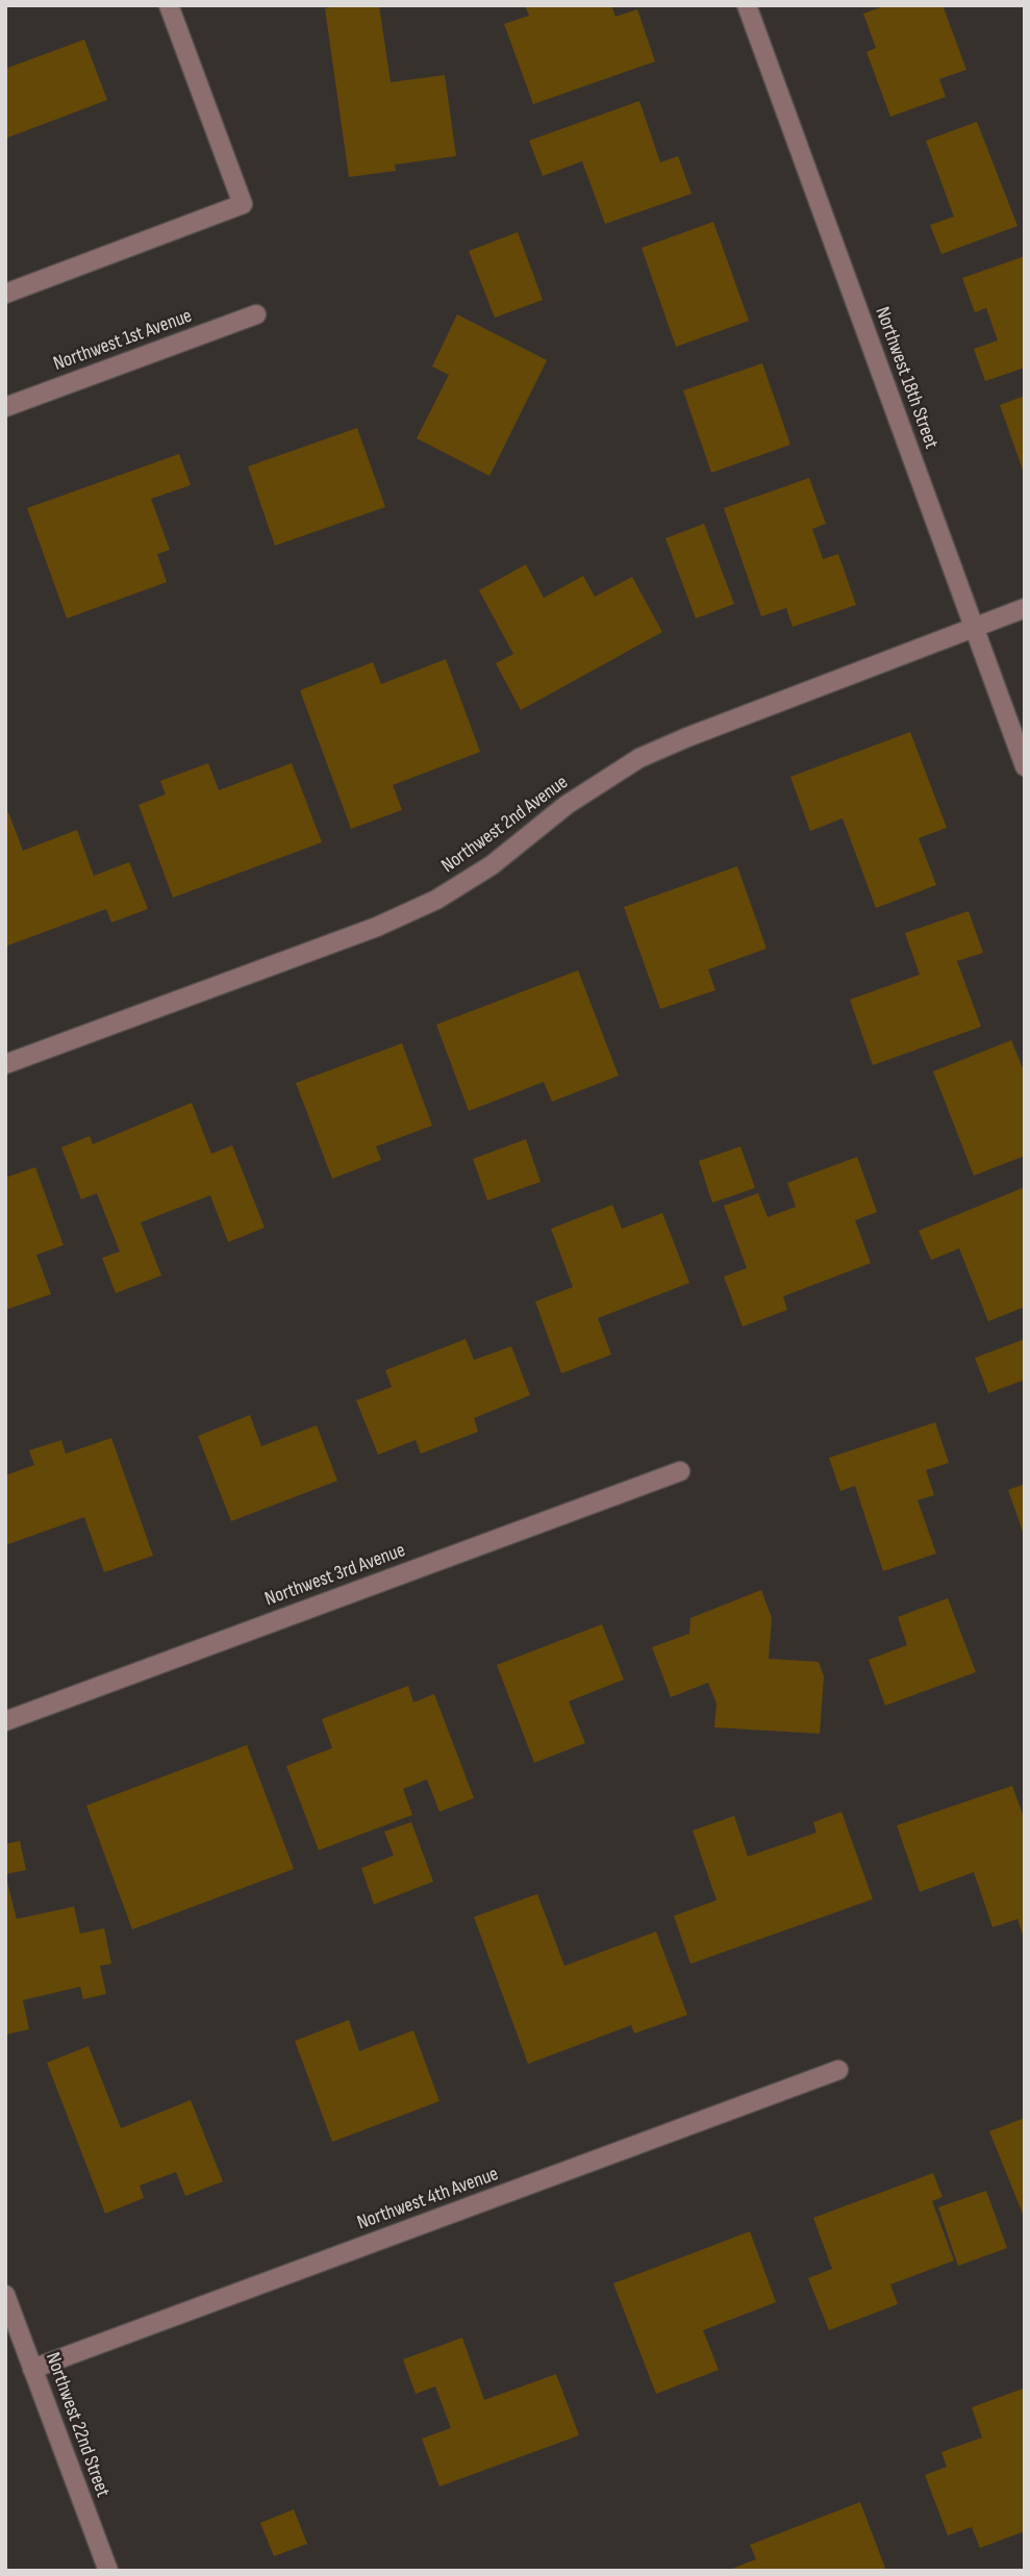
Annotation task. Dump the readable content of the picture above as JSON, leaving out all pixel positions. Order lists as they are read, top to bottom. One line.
{"streets":{"street":["Northwest 1st Avenue","Northwest 18th Street","Northwest 2nd Avenue","Northwest 3rd Avenue","Northwest 4th Avenue","Northwest 22nd Street"]},"crossings":[["Northwest 18th Street","Northwest 2nd Avenue"],["Northwest 4th Avenue","Northwest 22nd Street"]]}
